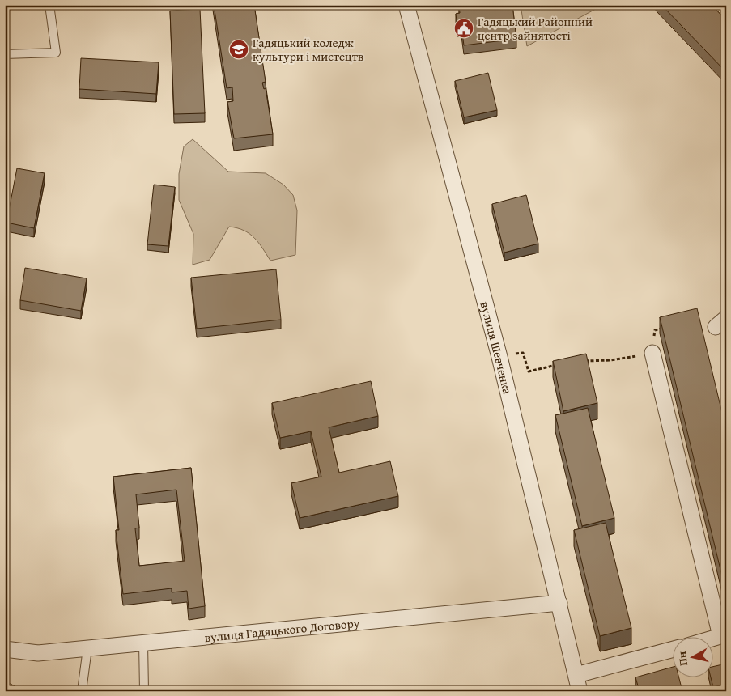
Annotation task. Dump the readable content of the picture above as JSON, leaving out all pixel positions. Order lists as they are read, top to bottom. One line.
{"streets":{"street":["вулиця Шевченка","вулиця Гадяцького Договору"]},"crossings":[["вулиця Шевченка","вулиця Гадяцького Договору"]],"places":{"public building":["Гадяцький Районний центр зайнятості"],"school or university":["Гадяцький коледж культури і мистецтв"]},"north":"left"}
